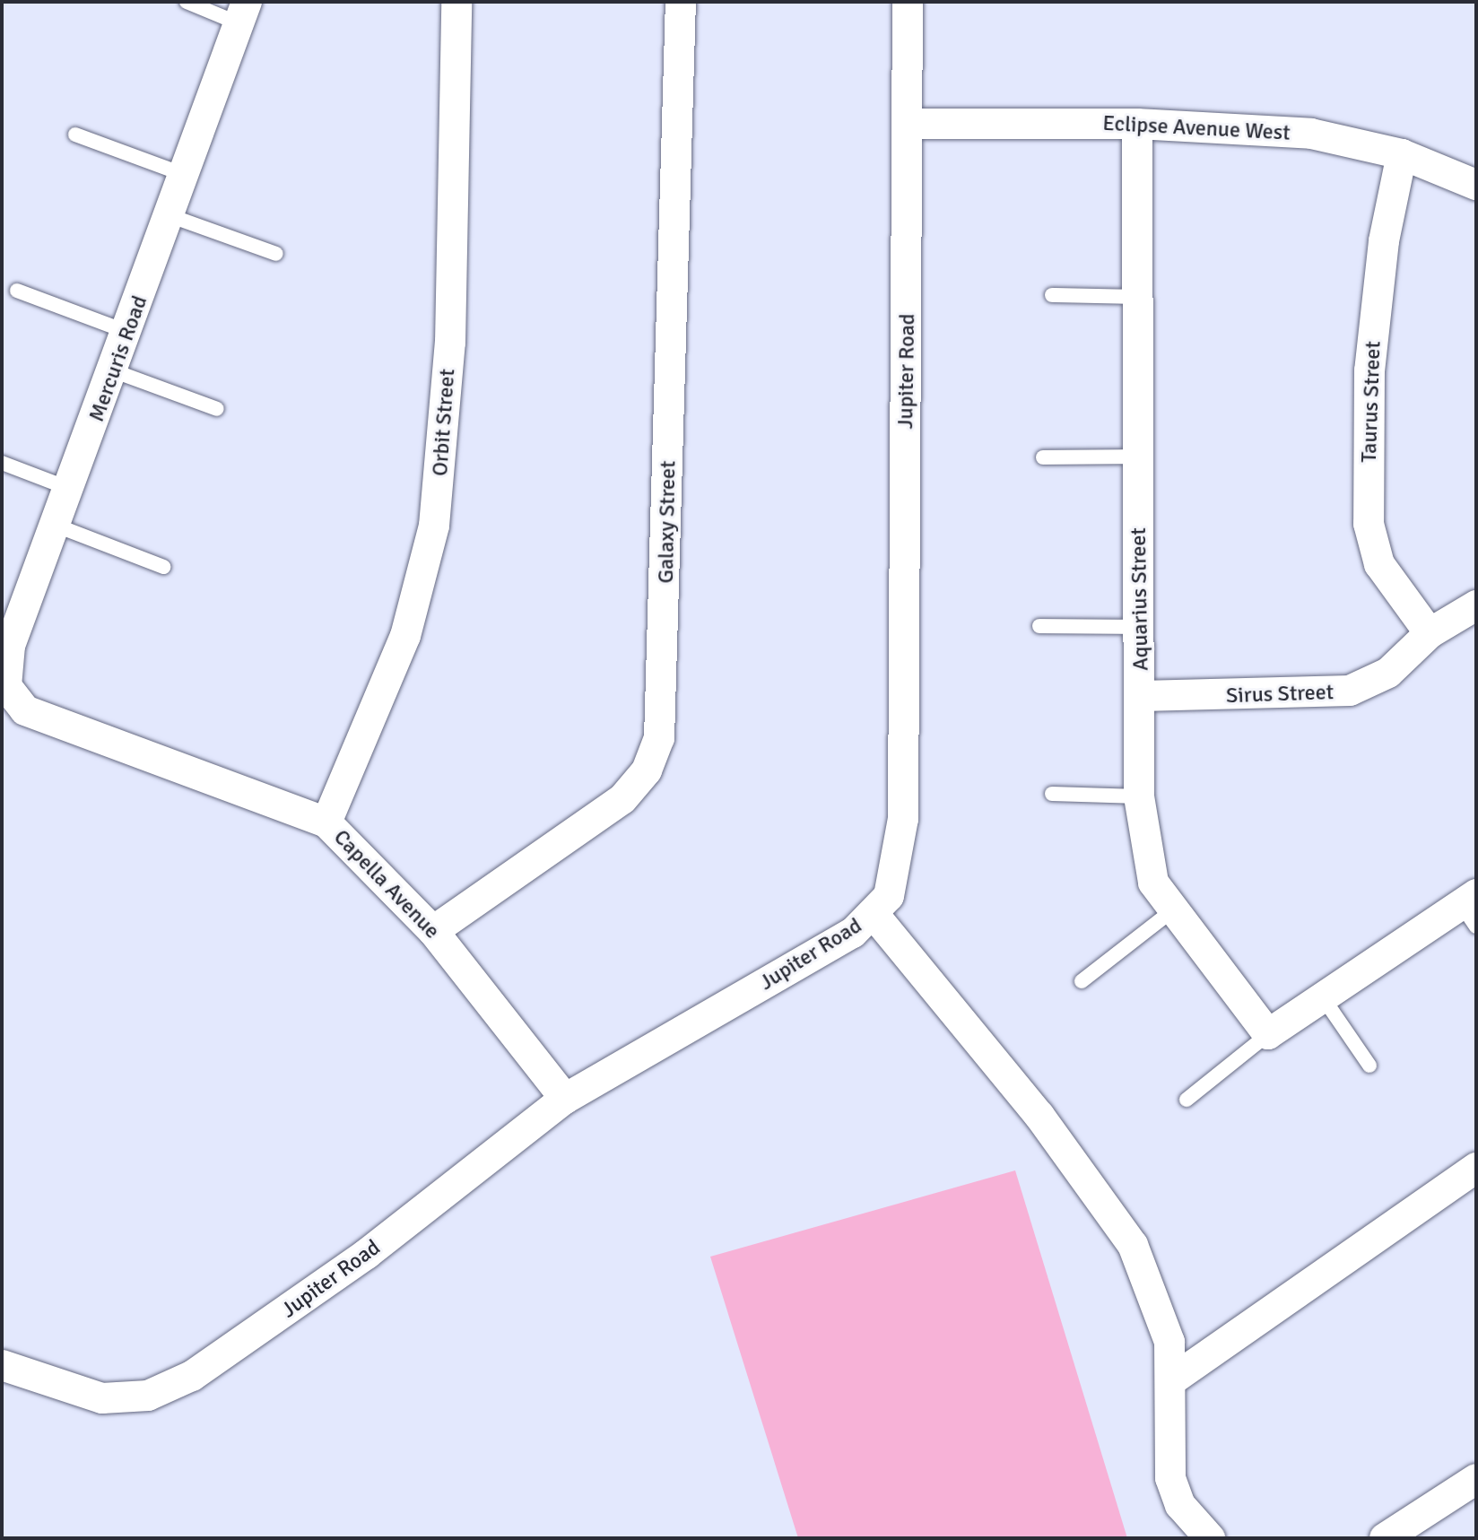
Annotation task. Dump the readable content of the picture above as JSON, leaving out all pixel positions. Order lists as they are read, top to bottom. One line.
{"streets":{"street":["Eclipse Avenue West","Mercuris Road","Jupiter Road","Taurus Street","Orbit Street","Galaxy Street","Aquarius Street","Sirus Street","Capella Avenue"]},"crossings":[["Eclipse Avenue West","Jupiter Road"],["Eclipse Avenue West","Taurus Street"],["Eclipse Avenue West","Aquarius Street"],["Mercuris Road","Capella Avenue"],["Jupiter Road","Capella Avenue"],["Taurus Street","Sirus Street"],["Orbit Street","Capella Avenue"],["Galaxy Street","Capella Avenue"],["Aquarius Street","Sirus Street"]]}
